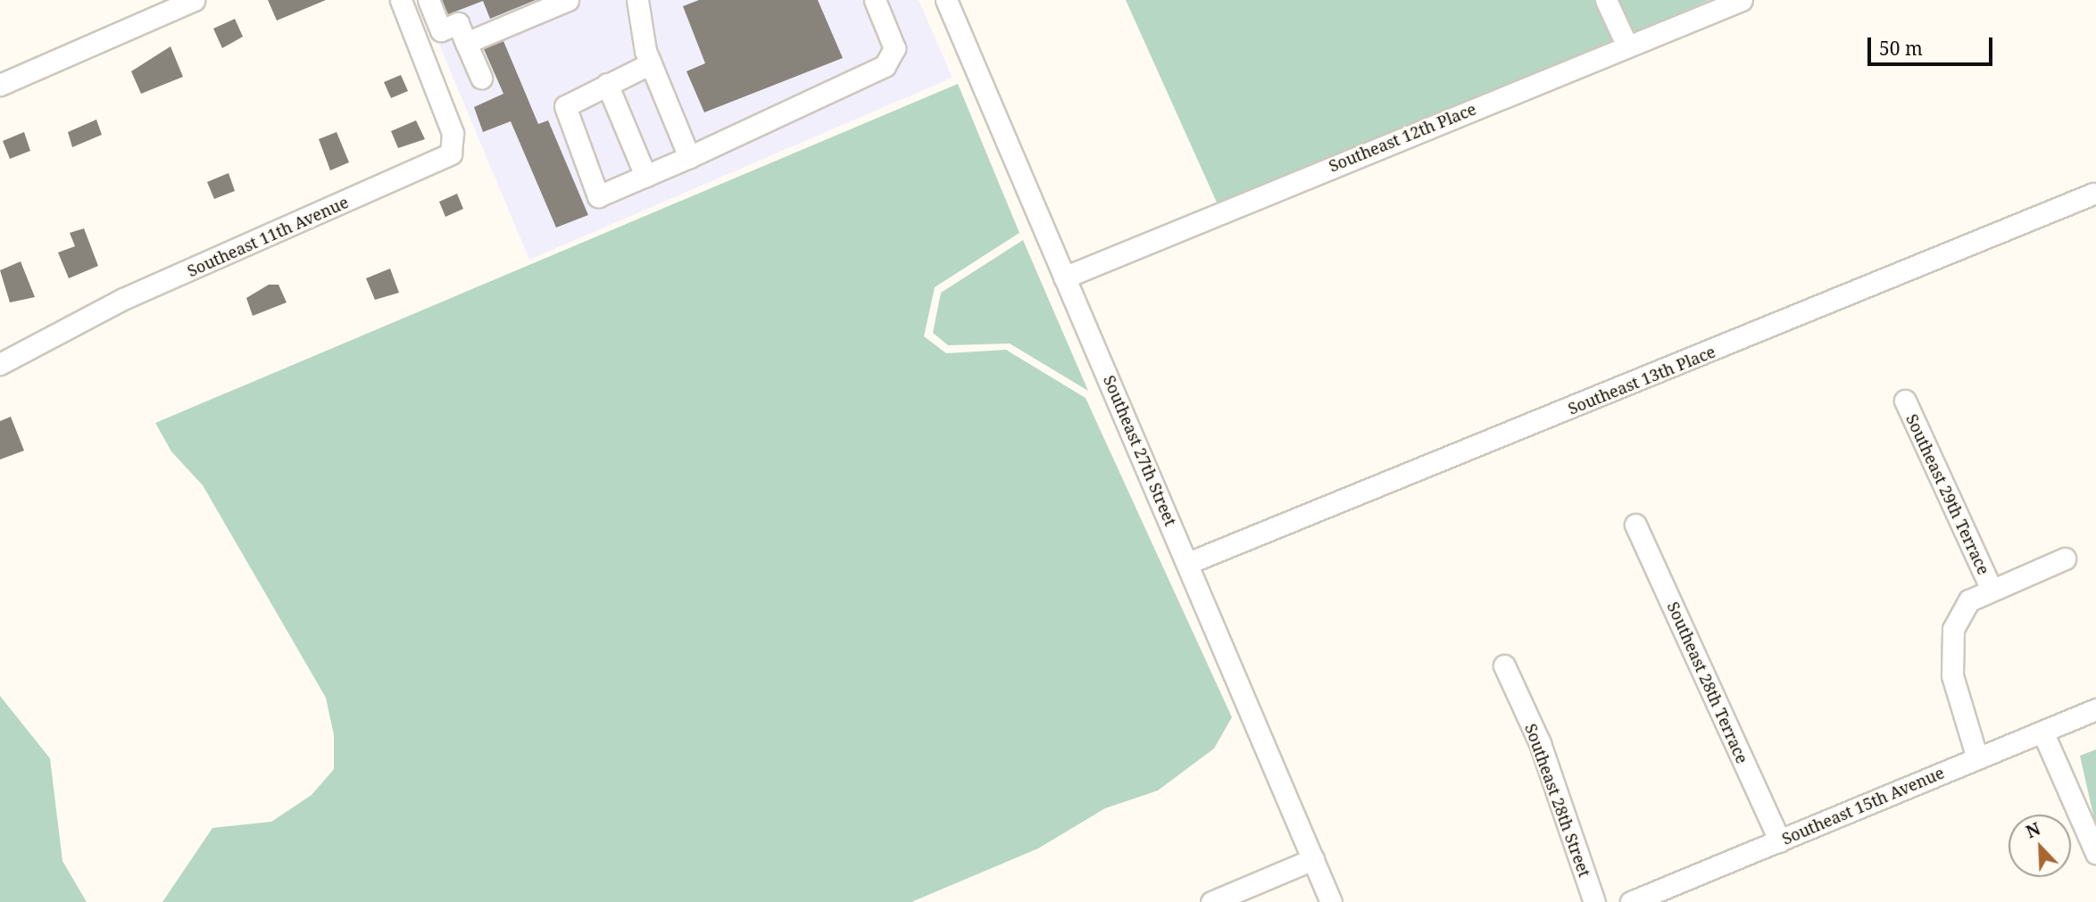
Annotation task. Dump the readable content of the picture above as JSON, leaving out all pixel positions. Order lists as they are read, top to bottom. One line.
{"streets":{"street":["Southeast 12th Place","Southeast 11th Avenue","Southeast 13th Place","Southeast 27th Street","Southeast 29th Terrace","Southeast 28th Terrace","Southeast 28th Street","Southeast 15th Avenue"]},"crossings":[["Southeast 12th Place","Southeast 27th Street"],["Southeast 13th Place","Southeast 27th Street"],["Southeast 28th Terrace","Southeast 15th Avenue"]],"scale_bar":"50 m","north":"top left"}
